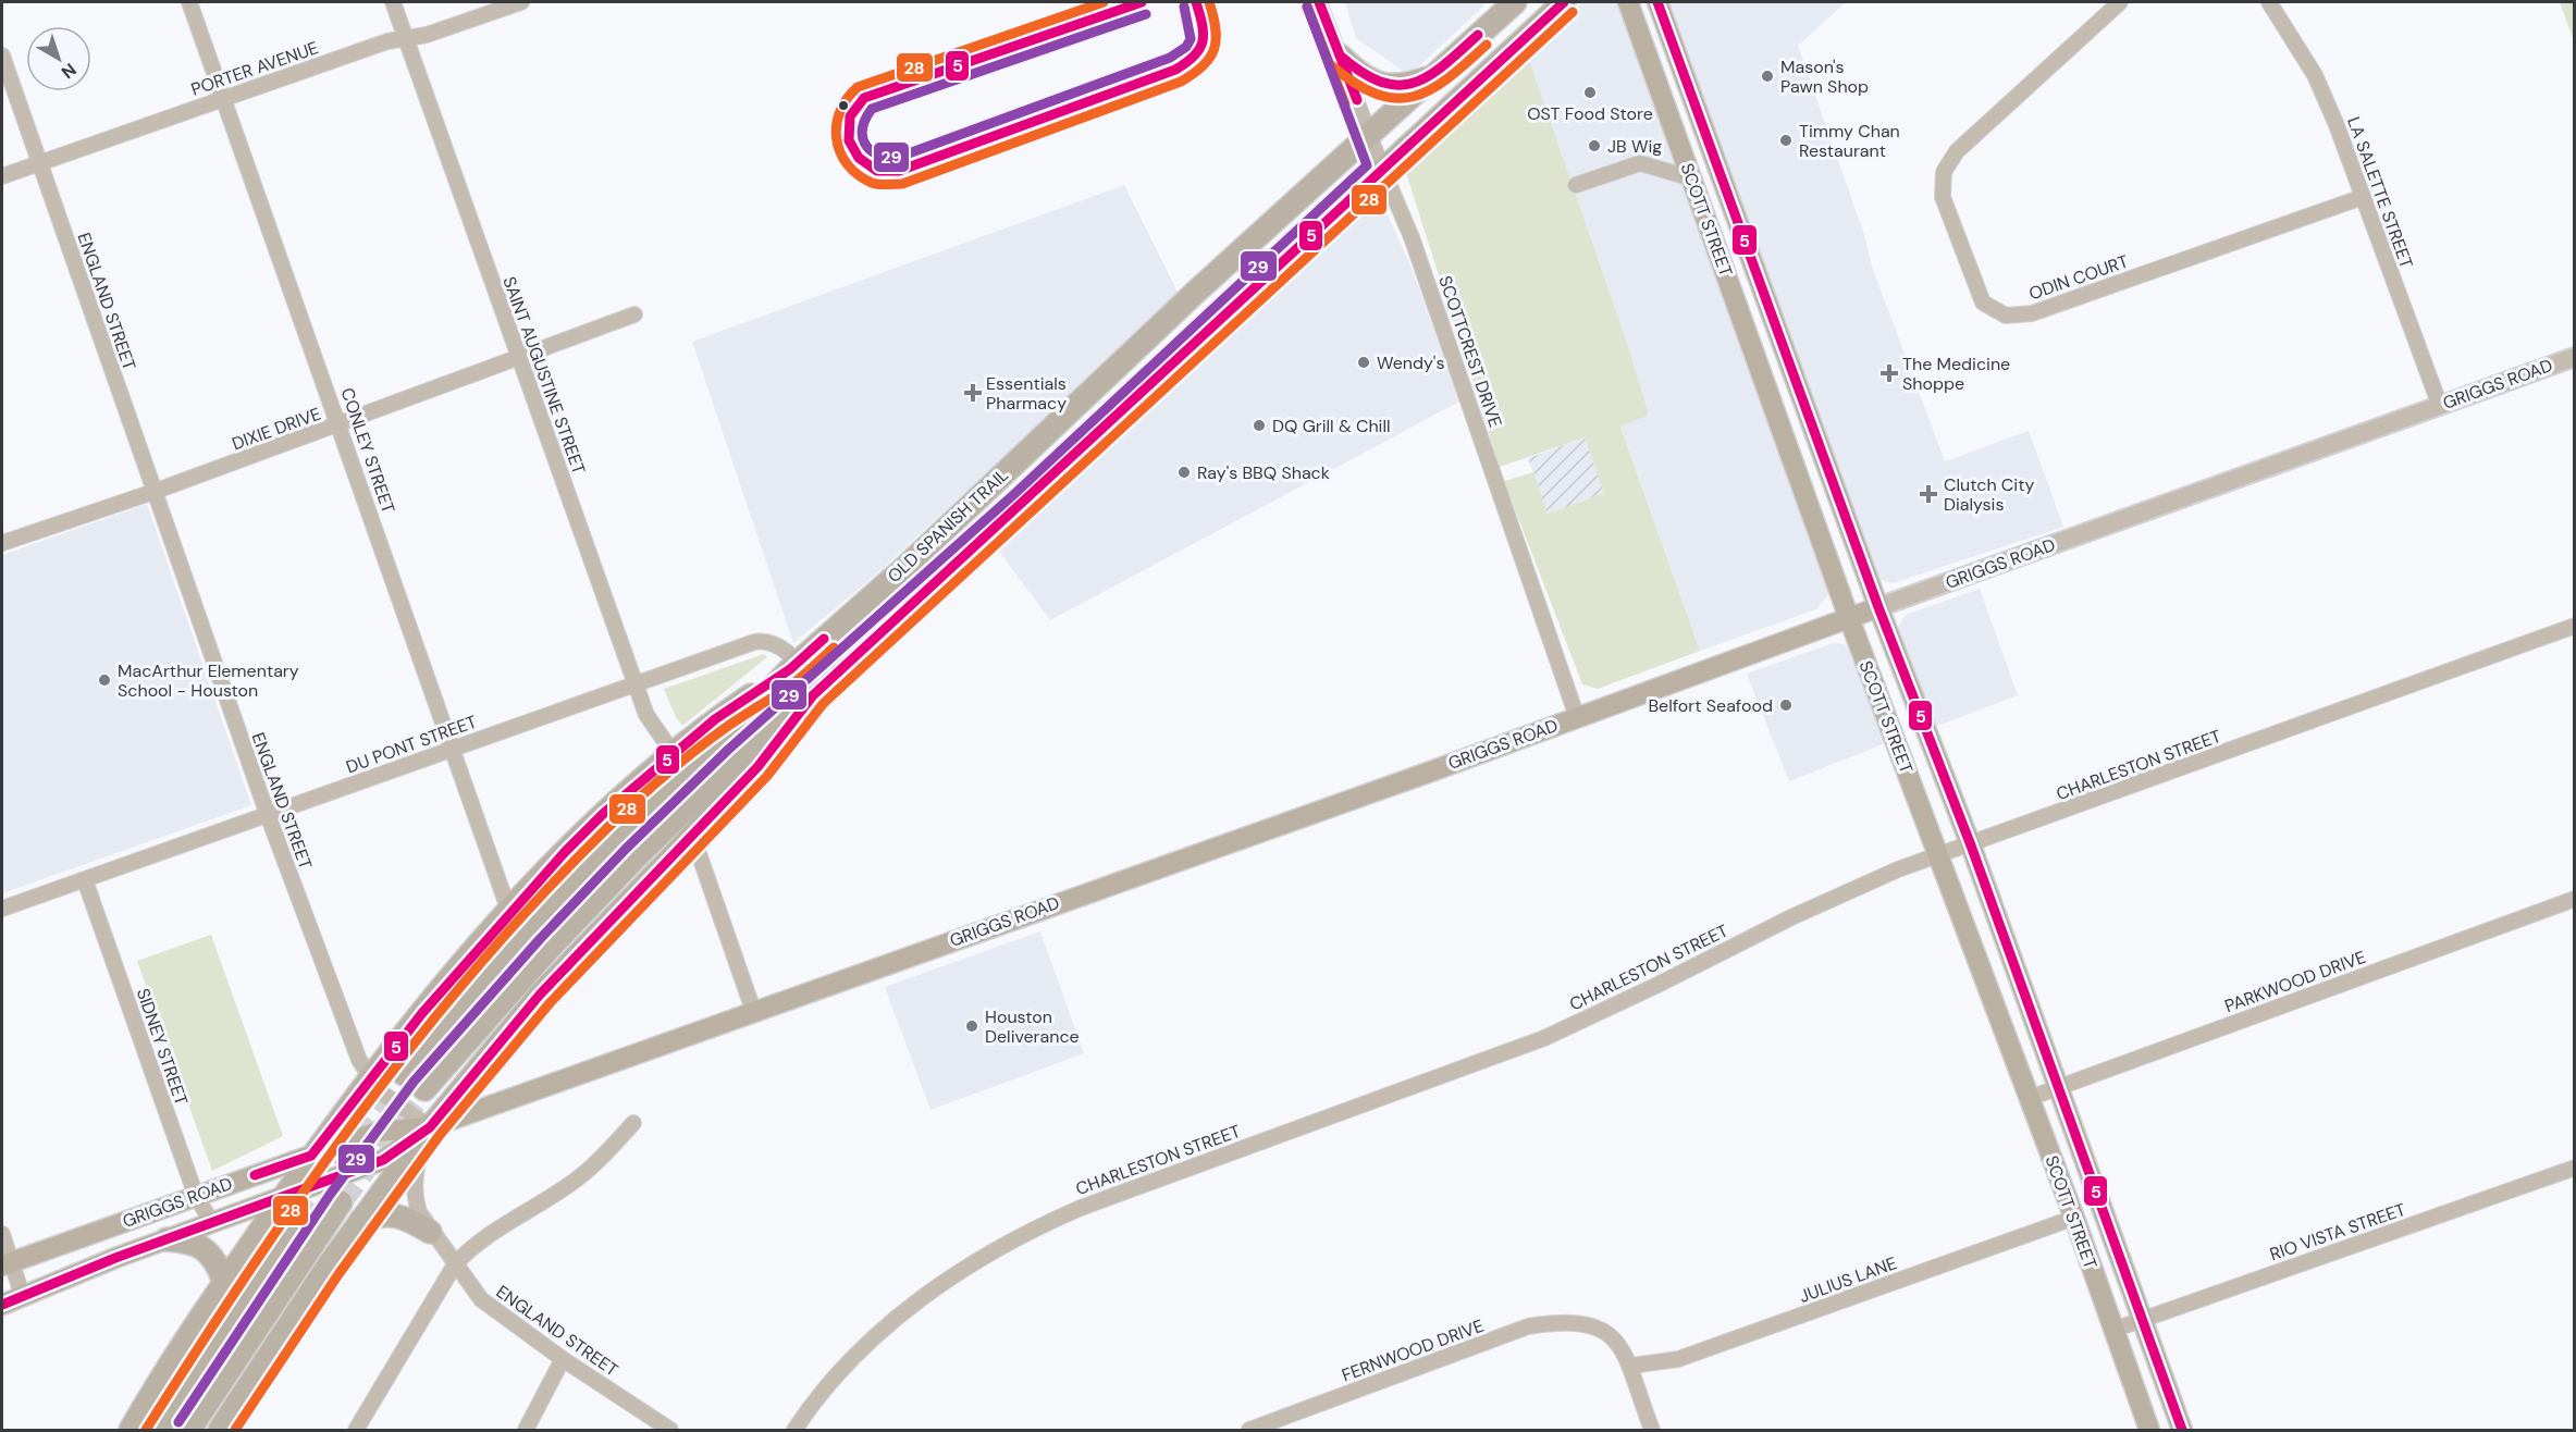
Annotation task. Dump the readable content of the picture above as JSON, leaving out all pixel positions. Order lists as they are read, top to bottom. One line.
{"streets":{"main road":["SCOTT STREET","GRIGGS ROAD","OLD SPANISH TRAIL"],"street":["PORTER AVENUE","LA SALETTE STREET","ODIN COURT","ENGLAND STREET","SCOTTCREST DRIVE","SAINT AUGUSTINE STREET","DIXIE DRIVE","CONLEY STREET","DU PONT STREET","CHARLESTON STREET","PARKWOOD DRIVE","SIDNEY STREET","RIO VISTA STREET","JULIUS LANE","FERNWOOD DRIVE"]},"crossings":[["PORTER AVENUE","ENGLAND STREET"],["PORTER AVENUE","SAINT AUGUSTINE STREET"],["PORTER AVENUE","CONLEY STREET"],["LA SALETTE STREET","ODIN COURT"],["LA SALETTE STREET","GRIGGS ROAD"],["SCOTT STREET","GRIGGS ROAD"],["SCOTT STREET","CHARLESTON STREET"],["SCOTT STREET","PARKWOOD DRIVE"],["SCOTT STREET","RIO VISTA STREET"],["SCOTT STREET","JULIUS LANE"],["ENGLAND STREET","GRIGGS ROAD"],["ENGLAND STREET","DIXIE DRIVE"],["ENGLAND STREET","DU PONT STREET"],["SCOTTCREST DRIVE","GRIGGS ROAD"],["SCOTTCREST DRIVE","OLD SPANISH TRAIL"],["SAINT AUGUSTINE STREET","DIXIE DRIVE"],["SAINT AUGUSTINE STREET","DU PONT STREET"],["GRIGGS ROAD","SIDNEY STREET"],["DIXIE DRIVE","CONLEY STREET"],["CONLEY STREET","DU PONT STREET"],["OLD SPANISH TRAIL","DU PONT STREET"],["DU PONT STREET","SIDNEY STREET"],["JULIUS LANE","FERNWOOD DRIVE"]],"places":{"other":["Mason's Pawn Shop","OST Food Store","Timmy Chan Restaurant","JB Wig","Wendy's","DQ Grill & Chill","Ray's BBQ Shack","MacArthur Elementary School - Houston","Belfort Seafood","Houston Deliverance"],"health":["The Medicine Shoppe","Essentials Pharmacy","Clutch City Dialysis"]},"lines":["transit line 5","transit line 28","transit line 29"],"north":"bottom right"}
